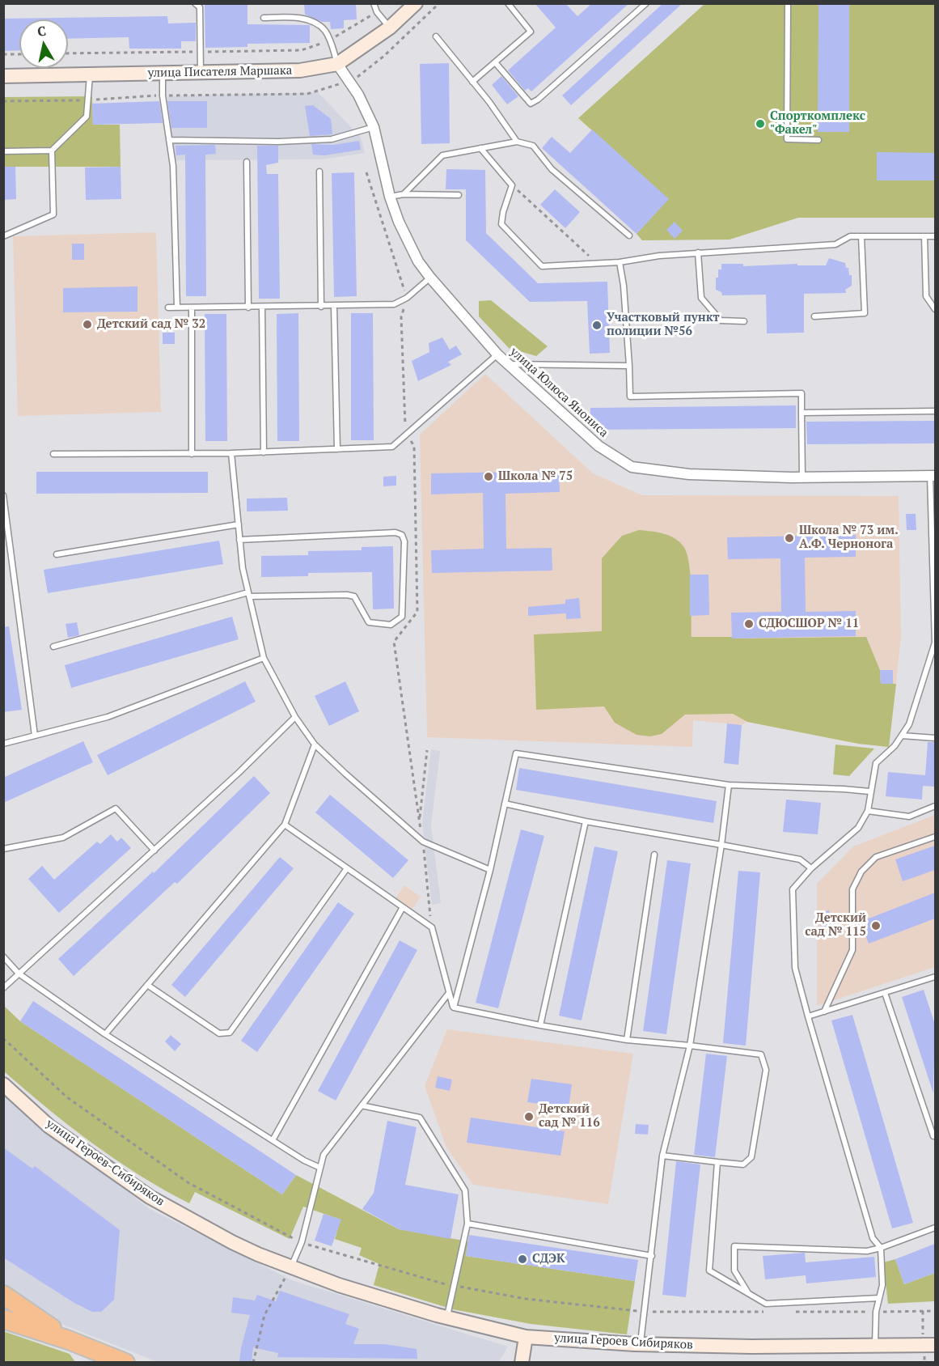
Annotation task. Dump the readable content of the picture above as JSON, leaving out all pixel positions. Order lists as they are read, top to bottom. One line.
{"streets":{"street":["улица Писателя Маршака","улица Юлюса Янониса","улица Героев-Сибиряков","улица Героев Сибиряков"]},"crossings":[["улица Писателя Маршака","улица Юлюса Янониса"],["улица Героев-Сибиряков","улица Героев Сибиряков"]],"places":["Спорткомплекс \"Факел\"","Детский сад № 32","Участковый пункт полиции №56","Школа № 75","Школа № 73 им. А.Ф. Чернонога","СДЮСШОР № 11","Детский сад № 115","Детский сад № 116","СДЭК"],"north":"top"}
